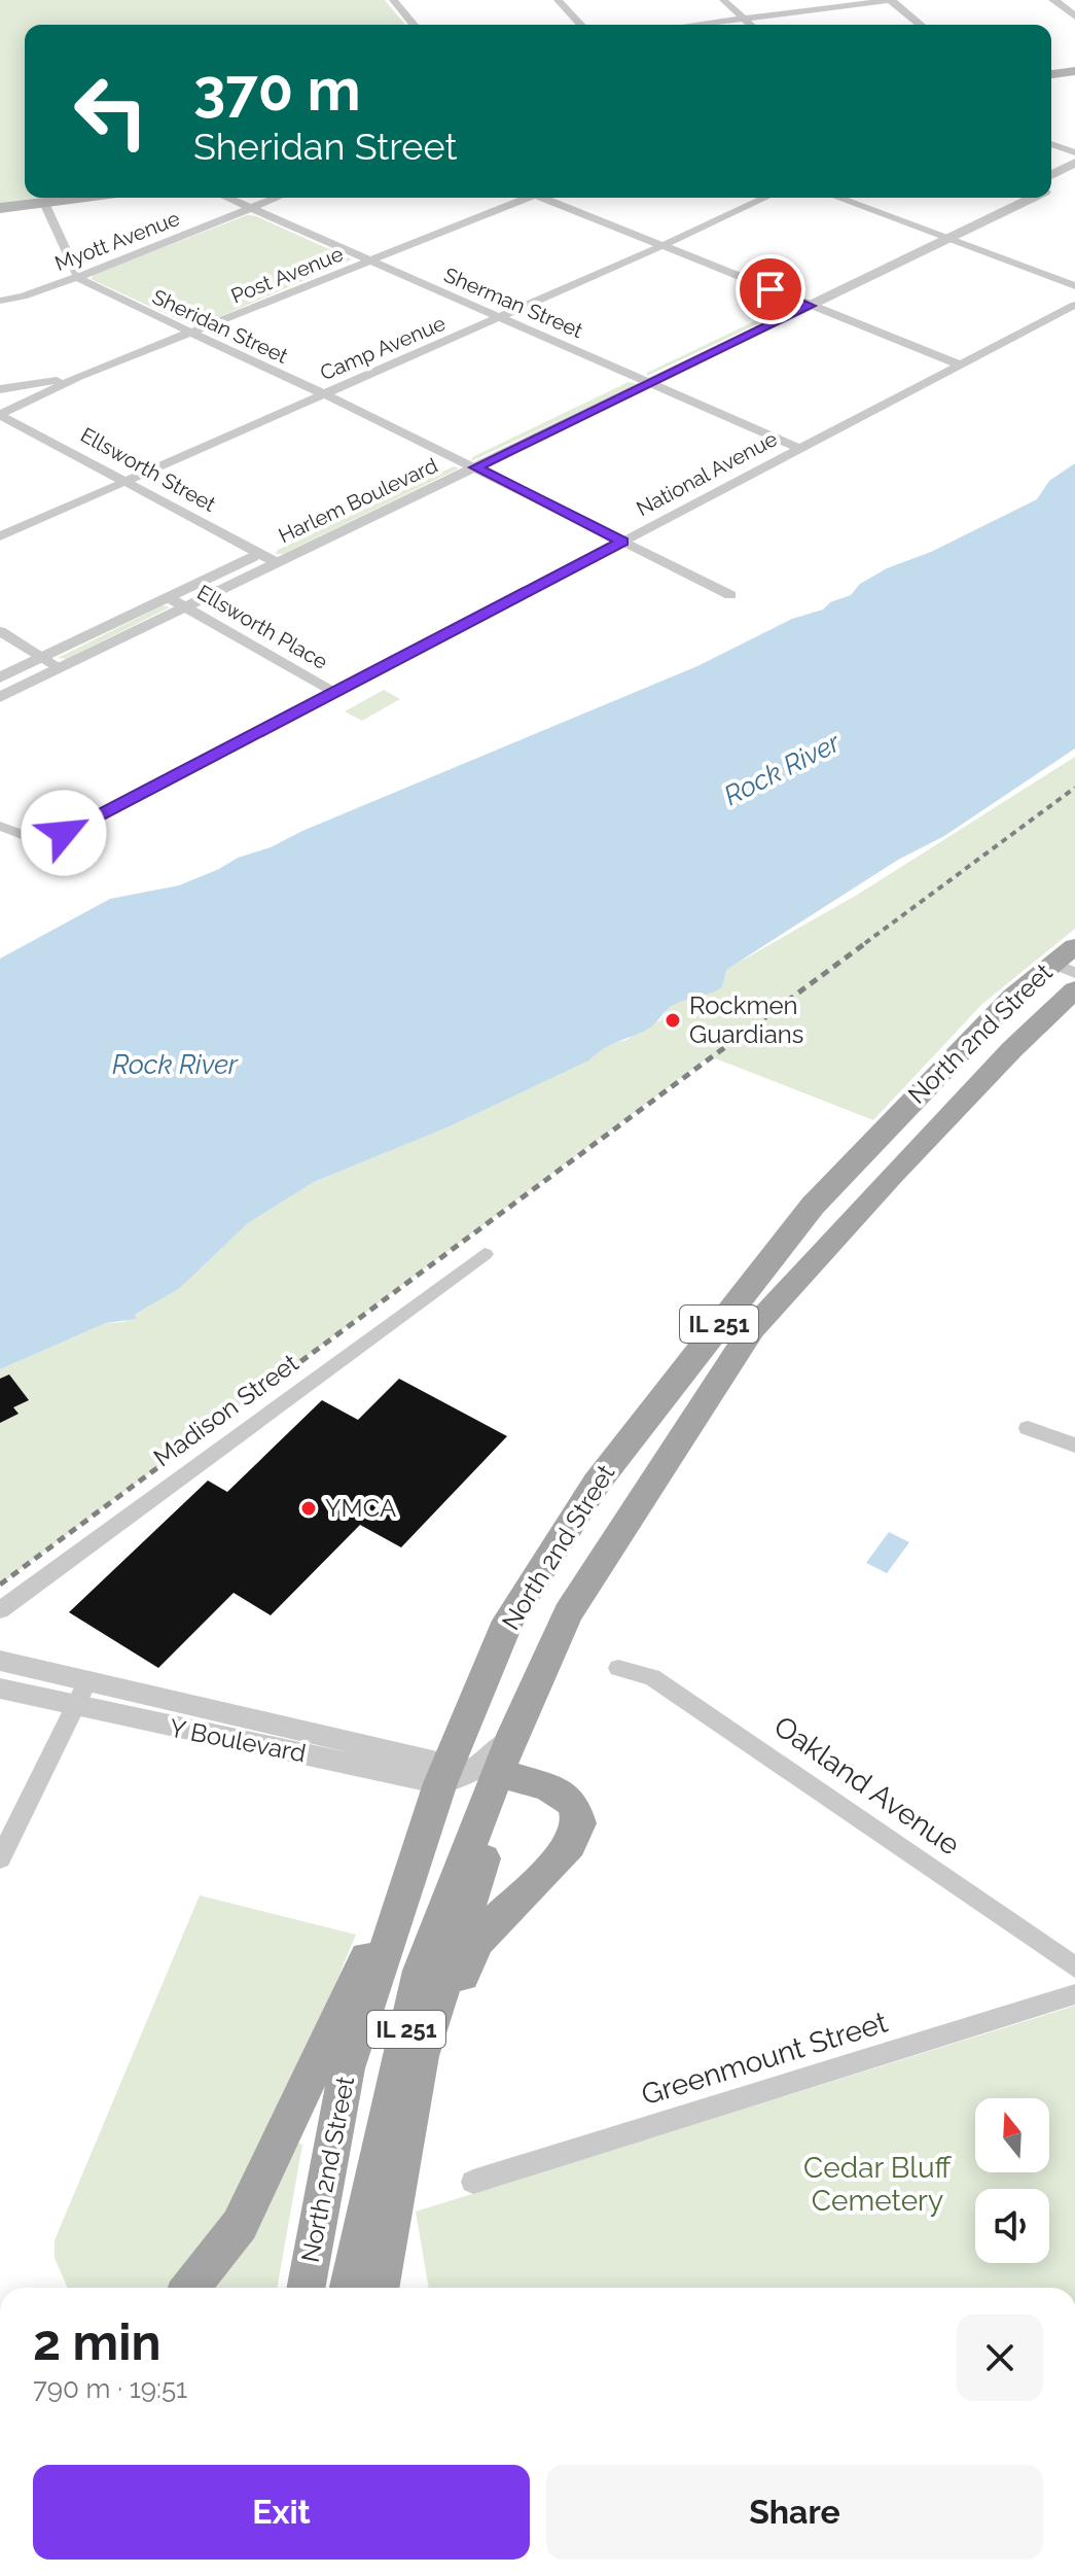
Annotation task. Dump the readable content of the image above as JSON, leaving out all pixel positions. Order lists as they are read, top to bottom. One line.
{"streets":{"main road":["North 2nd Street","IL 251"],"street":["Myott Avenue","Post Avenue","Sherman Street","Sheridan Street","Camp Avenue","Ellsworth Street","National Avenue","Harlem Boulevard","Ellsworth Place","Madison Street","Y Boulevard","Oakland Avenue","Greenmount Street"]},"crossings":[["Myott Avenue","Sherman Street"],["Myott Avenue","Sheridan Street"],["Post Avenue","Sherman Street"],["Post Avenue","Sheridan Street"],["Post Avenue","Ellsworth Street"],["Sherman Street","Camp Avenue"],["Sherman Street","National Avenue"],["Sherman Street","Harlem Boulevard"],["Sheridan Street","Camp Avenue"],["Sheridan Street","National Avenue"],["Sheridan Street","Harlem Boulevard"],["Camp Avenue","Ellsworth Street"],["Ellsworth Street","Harlem Boulevard"],["National Avenue","Ellsworth Place"],["Harlem Boulevard","Ellsworth Place"],["North 2nd Street","Y Boulevard"]],"water":["Rock River"],"parks":["Cedar Bluff Cemetery"],"places":["Rockmen Guardians","YMCA"],"north":"top","page":{"turn":["370 m","Sheridan Street"],"heading":["2 min","790 m · 19:51"],"buttons":["Exit","Share"]}}
